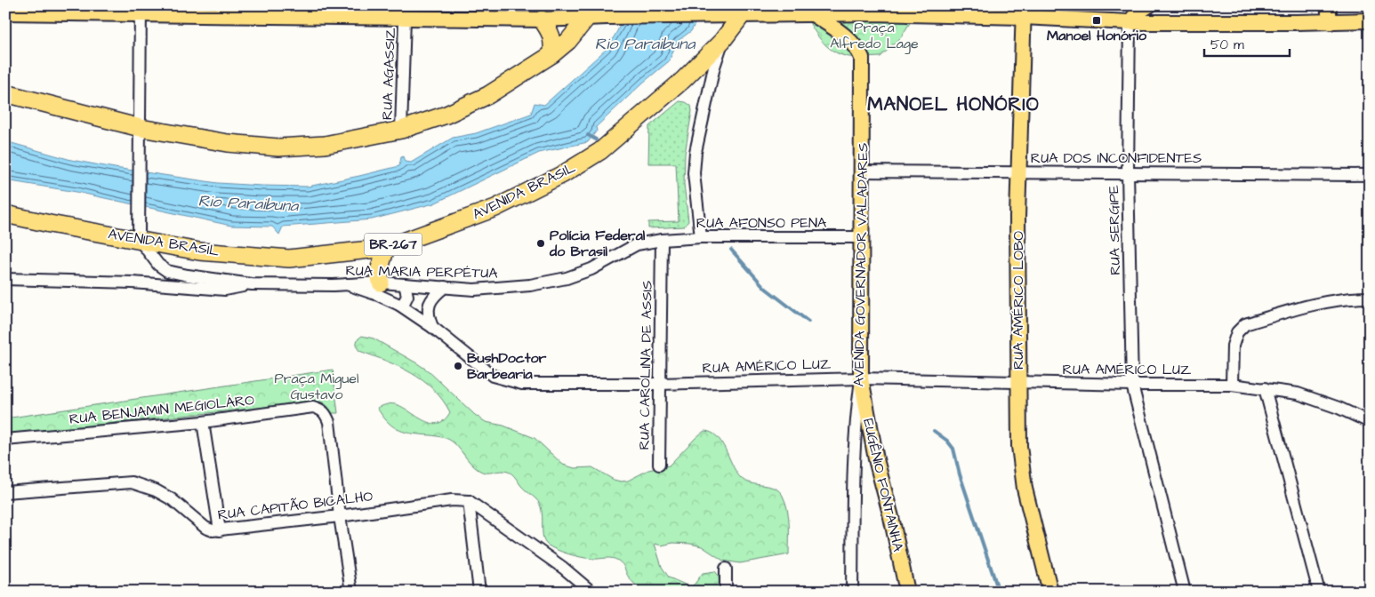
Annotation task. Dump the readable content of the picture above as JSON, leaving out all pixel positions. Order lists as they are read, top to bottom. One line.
{"streets":{"highway":["AVENIDA BRASIL","BR-267"],"main road":["AVENIDA GOVERNADOR VALADARES","RUA AMÉRICO LOBO","EUGÊNIO FONTAINHA"],"street":["RUA AGASSIZ","RUA DOS INCONFIDENTES","RUA AFONSO PENA","RUA SERGIPE","RUA MARIA PERPÉTUA","RUA CAROLINA DE ASSIS","RUA AMÉRICO LUZ","RUA BENJAMIN MEGIOLÁRO","RUA CAPITÃO BICALHO"]},"crossings":[["RUA DOS INCONFIDENTES","RUA SERGIPE"],["RUA DOS INCONFIDENTES","AVENIDA GOVERNADOR VALADARES"],["RUA DOS INCONFIDENTES","RUA AMÉRICO LOBO"],["AVENIDA BRASIL","RUA MARIA PERPÉTUA"],["RUA AFONSO PENA","AVENIDA GOVERNADOR VALADARES"],["RUA AFONSO PENA","RUA MARIA PERPÉTUA"],["RUA AFONSO PENA","RUA CAROLINA DE ASSIS"],["RUA SERGIPE","RUA AMÉRICO LUZ"],["AVENIDA GOVERNADOR VALADARES","RUA AMÉRICO LUZ"],["AVENIDA GOVERNADOR VALADARES","EUGÊNIO FONTAINHA"],["RUA MARIA PERPÉTUA","RUA CAROLINA DE ASSIS"],["RUA MARIA PERPÉTUA","RUA AMÉRICO LUZ"],["RUA AMÉRICO LOBO","RUA AMÉRICO LUZ"],["RUA CAROLINA DE ASSIS","RUA AMÉRICO LUZ"],["RUA AMÉRICO LUZ","EUGÊNIO FONTAINHA"],["RUA BENJAMIN MEGIOLÁRO","RUA CAPITÃO BICALHO"]],"districts":["MANOEL HONÓRIO"],"water":["Rio Paraibuna"],"parks":["Praça Alfredo Lage","Praça Miguel Gustavo"],"places":{"transit":["Manoel Honório"],"other":["Polícia Federal do Brasil","BushDoctor Barbearia"]},"scale_bar":"50 m"}
